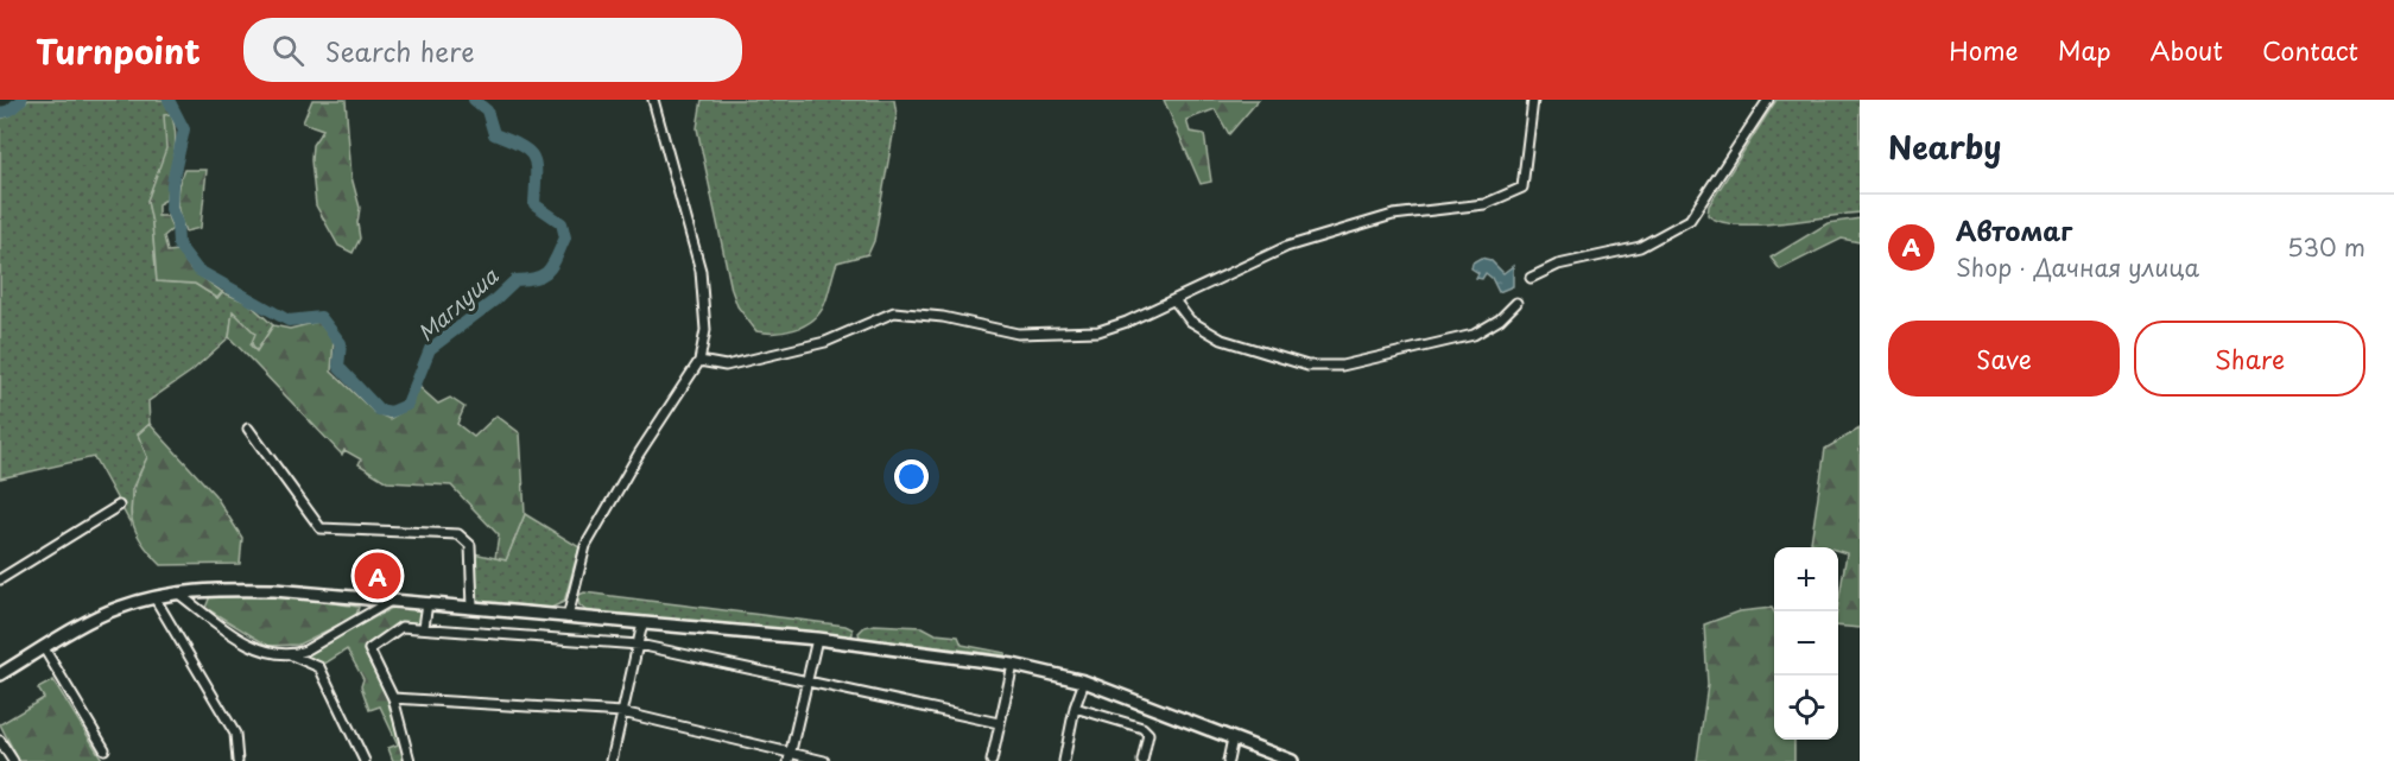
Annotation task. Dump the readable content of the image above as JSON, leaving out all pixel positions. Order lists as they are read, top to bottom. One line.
{"water":["Маглуша"],"page":{"header":"Turnpoint","search":"Search here","nav":["Home","Map","About","Contact"],"heading":"Nearby","list":[{"mark":"A","name":"Автомаг","note":"Shop · Дачная улица","value":"530 m"}],"buttons":["Save","Share"],"map_buttons":["+","−"],"pins":"A"}}
